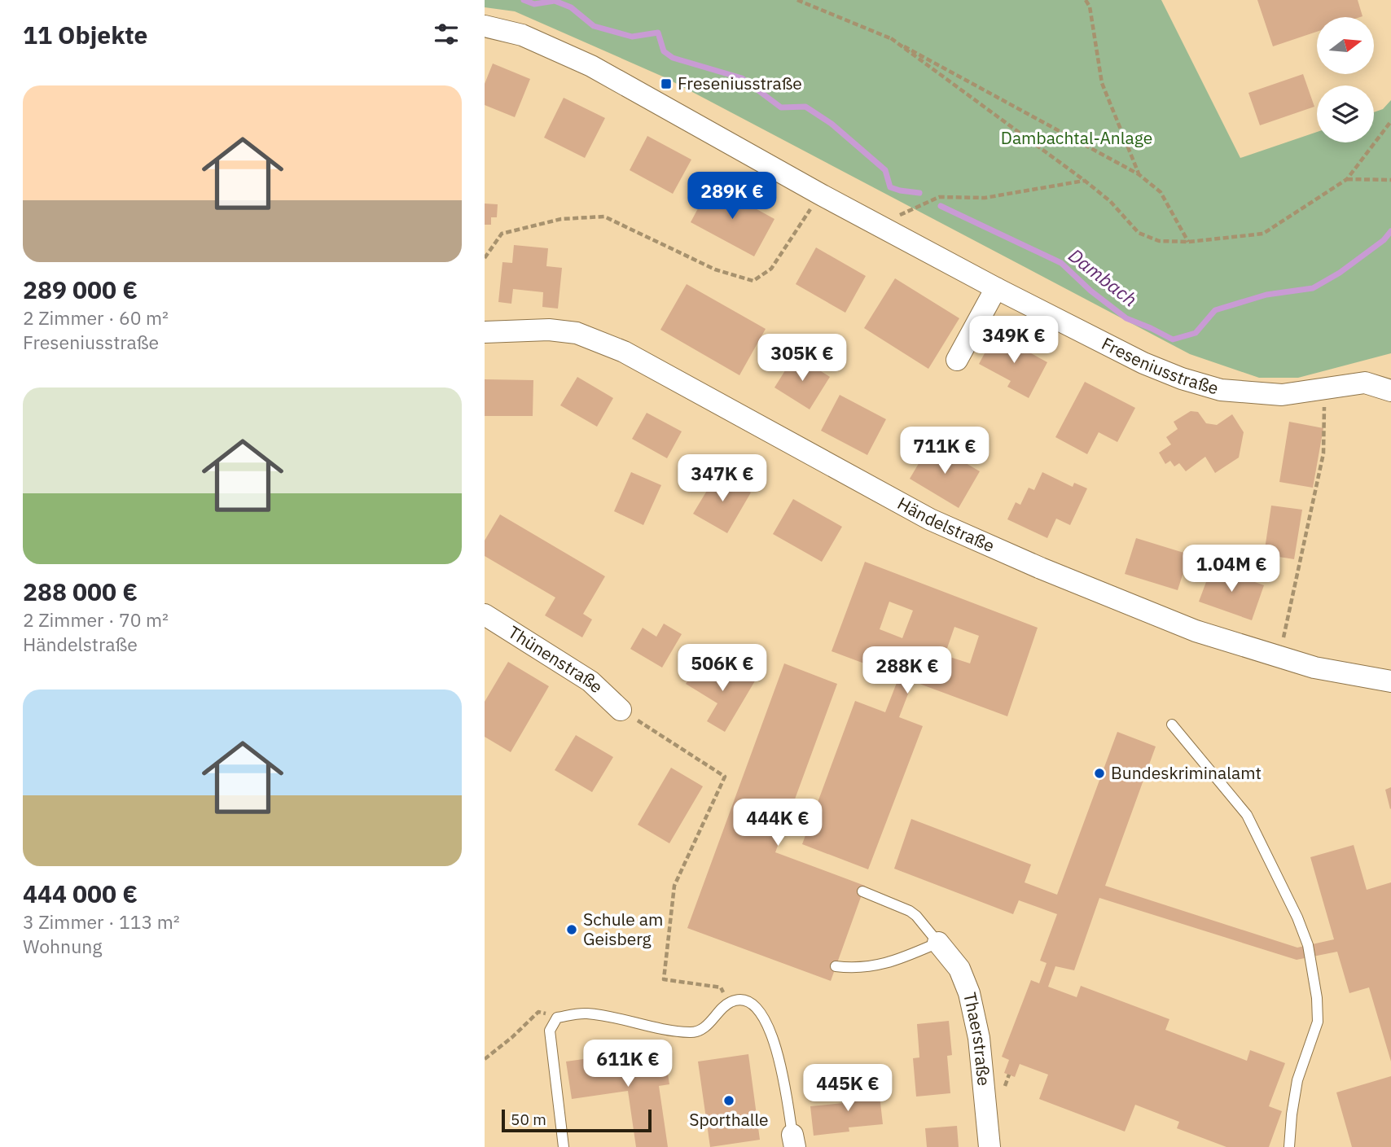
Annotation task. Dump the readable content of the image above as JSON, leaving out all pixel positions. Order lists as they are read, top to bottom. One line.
{"streets":{"street":["Freseniusstraße","Händelstraße","Thünenstraße","Thaerstraße"]},"water":["Dambach"],"parks":["Dambachtal-Anlage"],"places":{"transit":["Freseniusstraße"],"other":["Bundeskriminalamt","Schule am Geisberg","Sporthalle"]},"scale_bar":"50 m","north":"right","page":{"heading":"11 Objekte","list":[{"name":"289 000 €","note":"2 Zimmer · 60 m² · Freseniusstraße"},{"name":"288 000 €","note":"2 Zimmer · 70 m² · Händelstraße"},{"name":"444 000 €","note":"3 Zimmer · 113 m² · Wohnung"}],"price":["289K €","349K €","305K €","711K €","347K €","1.04M €","506K €","288K €","444K €","611K €","445K €"],"scale":"50 m"}}
